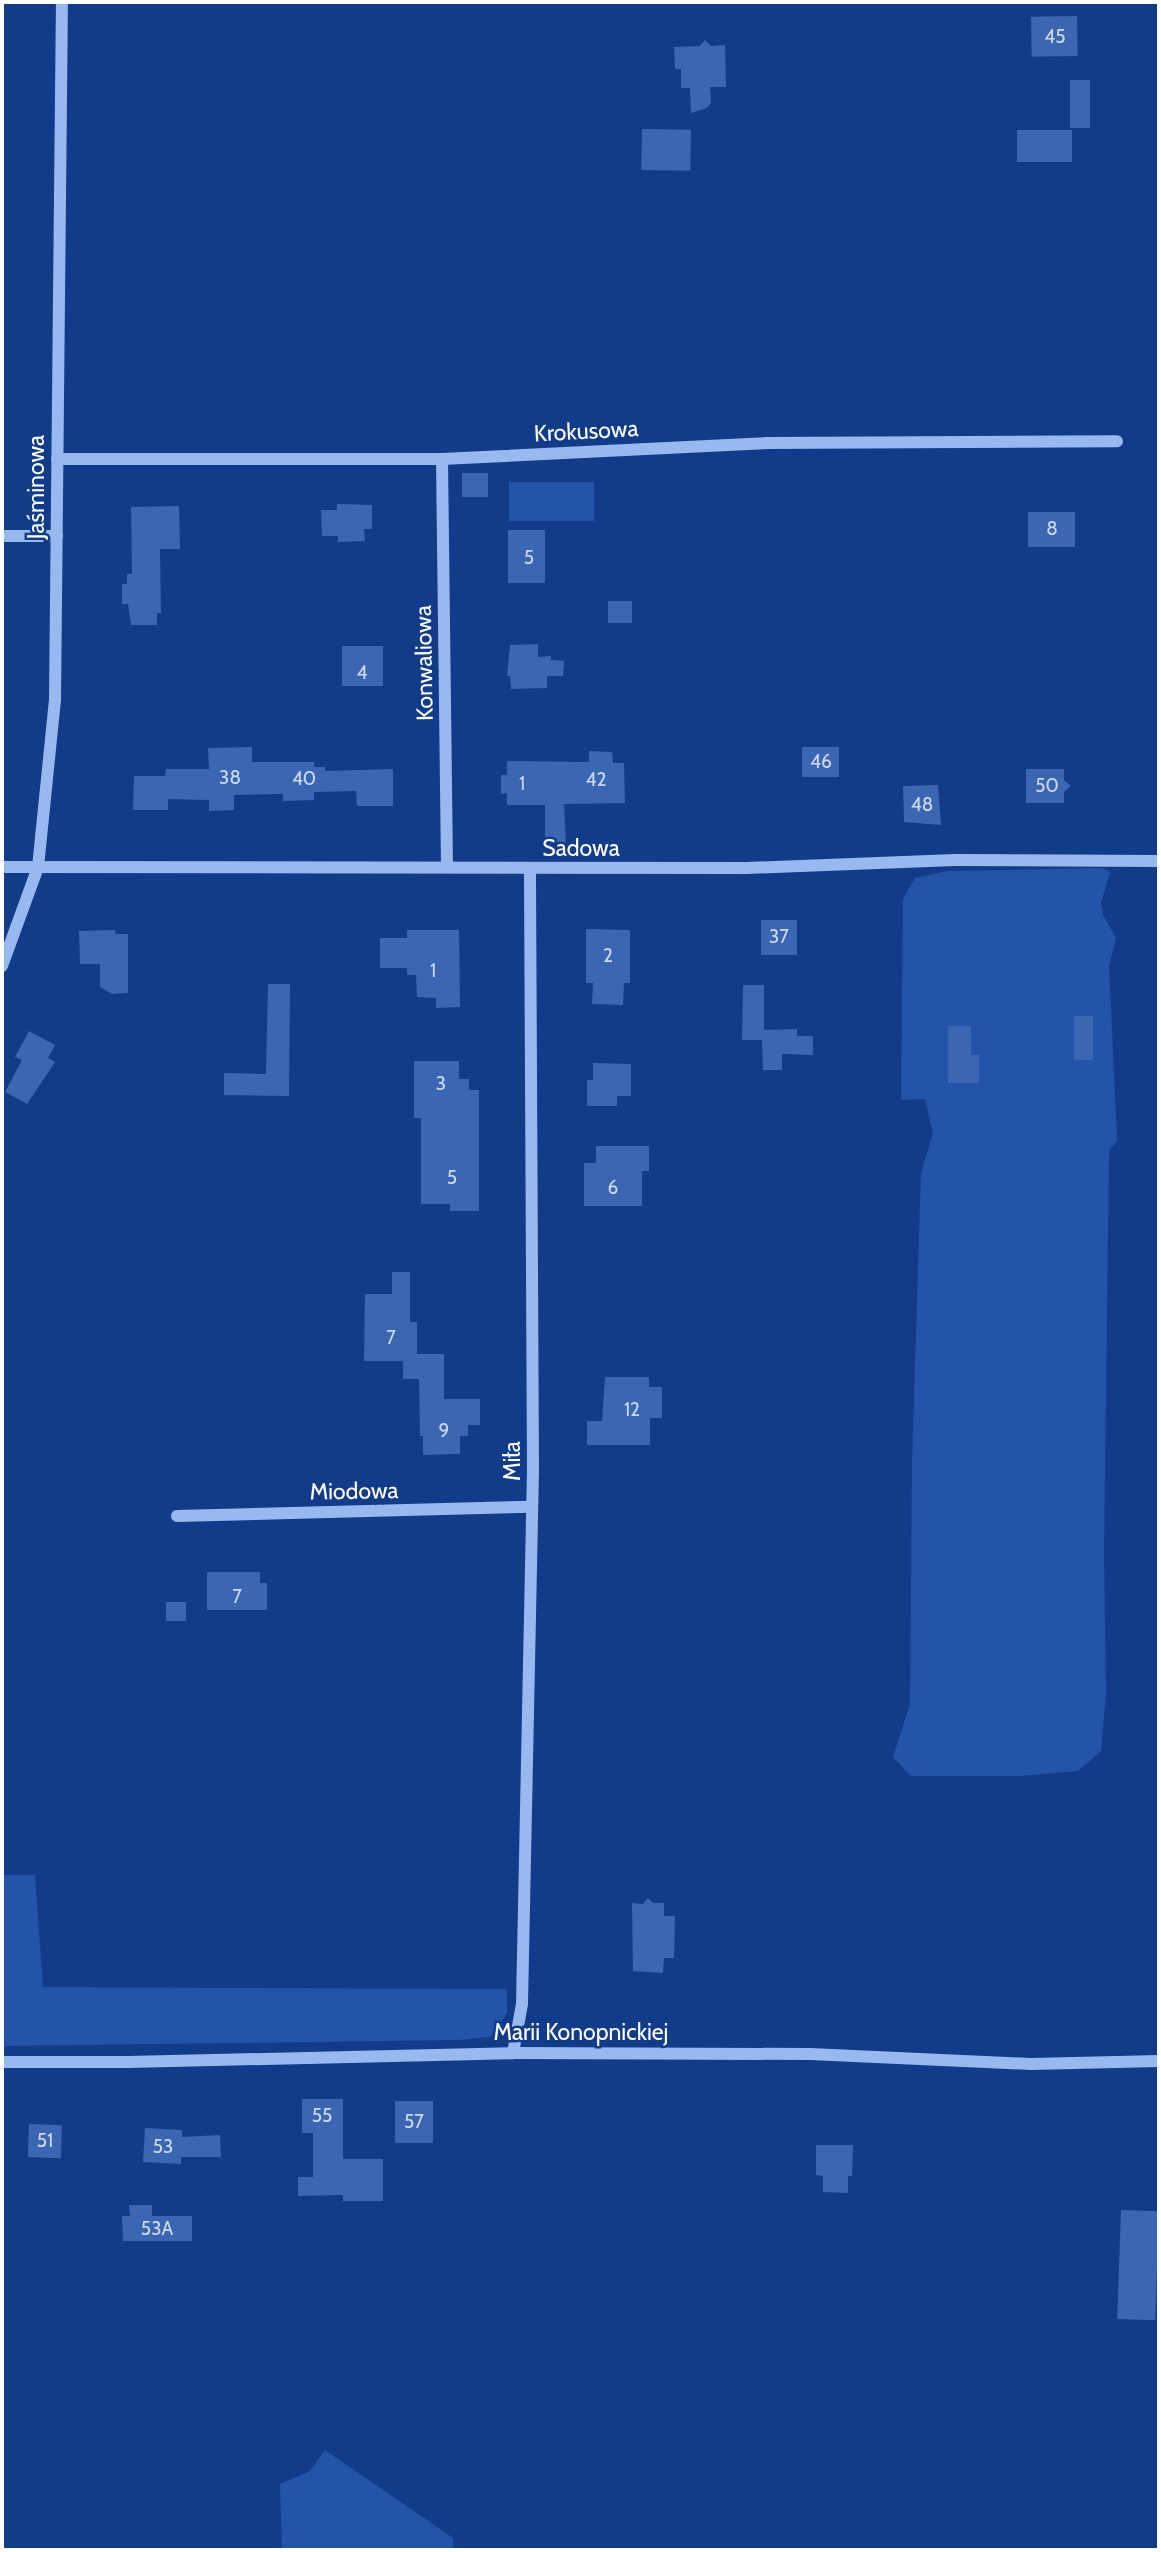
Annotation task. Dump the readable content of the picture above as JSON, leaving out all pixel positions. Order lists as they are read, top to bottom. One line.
{"streets":{"street":["Krokusowa","Jaśminowa","Konwaliowa","Sadowa","Miła","Miodowa","Marii Konopnickiej"]},"crossings":[["Krokusowa","Jaśminowa"],["Krokusowa","Konwaliowa"],["Jaśminowa","Sadowa"],["Konwaliowa","Sadowa"],["Sadowa","Miła"],["Miła","Miodowa"],["Miła","Marii Konopnickiej"]],"house_numbers":["45","8","5","4","46","38","40","42","1","50","48","37","2","1","3","5","6","7","12","9","7","55","57","51","53","53A"]}
